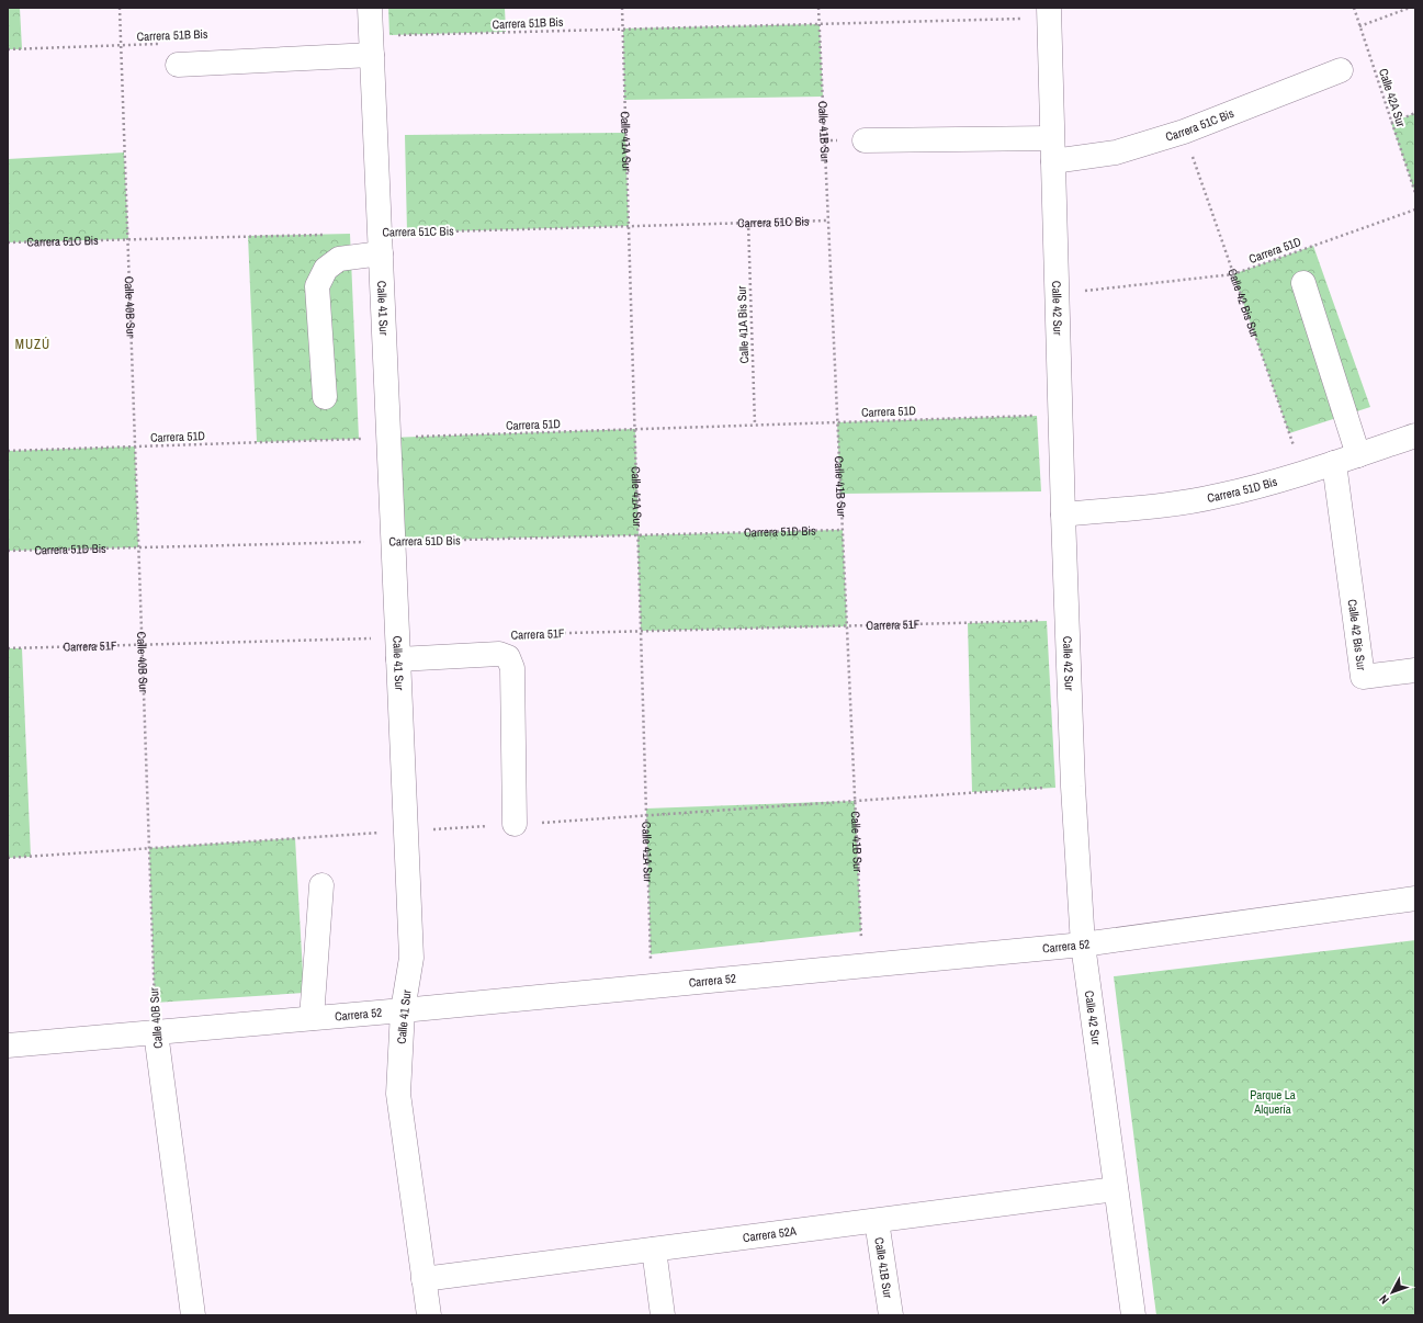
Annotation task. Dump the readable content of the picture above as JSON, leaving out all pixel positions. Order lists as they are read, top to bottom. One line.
{"streets":{"street":["Carrera 51C Bis","Calle 41B Sur","Calle 42 Bis Sur","Calle 40B Sur","Calle 41 Sur","Calle 42 Sur","Carrera 51D Bis","Carrera 52","Carrera 52A"],"path":["Carrera 51B Bis","Calle 42A Sur","Calle 41A Sur","Carrera 51D","Calle 41A Bis Sur","Carrera 51F"]},"crossings":[["Carrera 51B Bis","Calle 41B Sur"],["Carrera 51B Bis","Calle 41A Sur"],["Carrera 51B Bis","Calle 40B Sur"],["Carrera 51B Bis","Calle 41 Sur"],["Carrera 51B Bis","Calle 42 Sur"],["Carrera 51C Bis","Calle 41B Sur"],["Carrera 51C Bis","Calle 41A Sur"],["Carrera 51C Bis","Calle 42 Bis Sur"],["Carrera 51C Bis","Calle 40B Sur"],["Carrera 51C Bis","Calle 41 Sur"],["Carrera 51C Bis","Calle 42 Sur"],["Carrera 51C Bis","Calle 41A Bis Sur"],["Calle 41B Sur","Carrera 51D"],["Calle 41B Sur","Carrera 51D Bis"],["Calle 41B Sur","Carrera 51F"],["Calle 41B Sur","Carrera 52"],["Calle 41B Sur","Carrera 52A"],["Calle 41A Sur","Carrera 51D"],["Calle 41A Sur","Carrera 51D Bis"],["Calle 41A Sur","Carrera 51F"],["Calle 41A Sur","Carrera 52"],["Carrera 51D","Calle 42 Bis Sur"],["Carrera 51D","Calle 40B Sur"],["Carrera 51D","Calle 41 Sur"],["Carrera 51D","Calle 42 Sur"],["Carrera 51D","Calle 41A Bis Sur"],["Calle 42 Bis Sur","Carrera 51D Bis"],["Calle 40B Sur","Carrera 51D Bis"],["Calle 40B Sur","Carrera 51F"],["Calle 40B Sur","Carrera 52"],["Calle 41 Sur","Carrera 51D Bis"],["Calle 41 Sur","Carrera 51F"],["Calle 41 Sur","Carrera 52"],["Calle 41 Sur","Carrera 52A"],["Calle 42 Sur","Carrera 51D Bis"],["Calle 42 Sur","Carrera 51F"],["Calle 42 Sur","Carrera 52"],["Calle 42 Sur","Carrera 52A"]],"districts":["MUZÚ"],"parks":["Parque La Alquería"],"north":"bottom left"}
